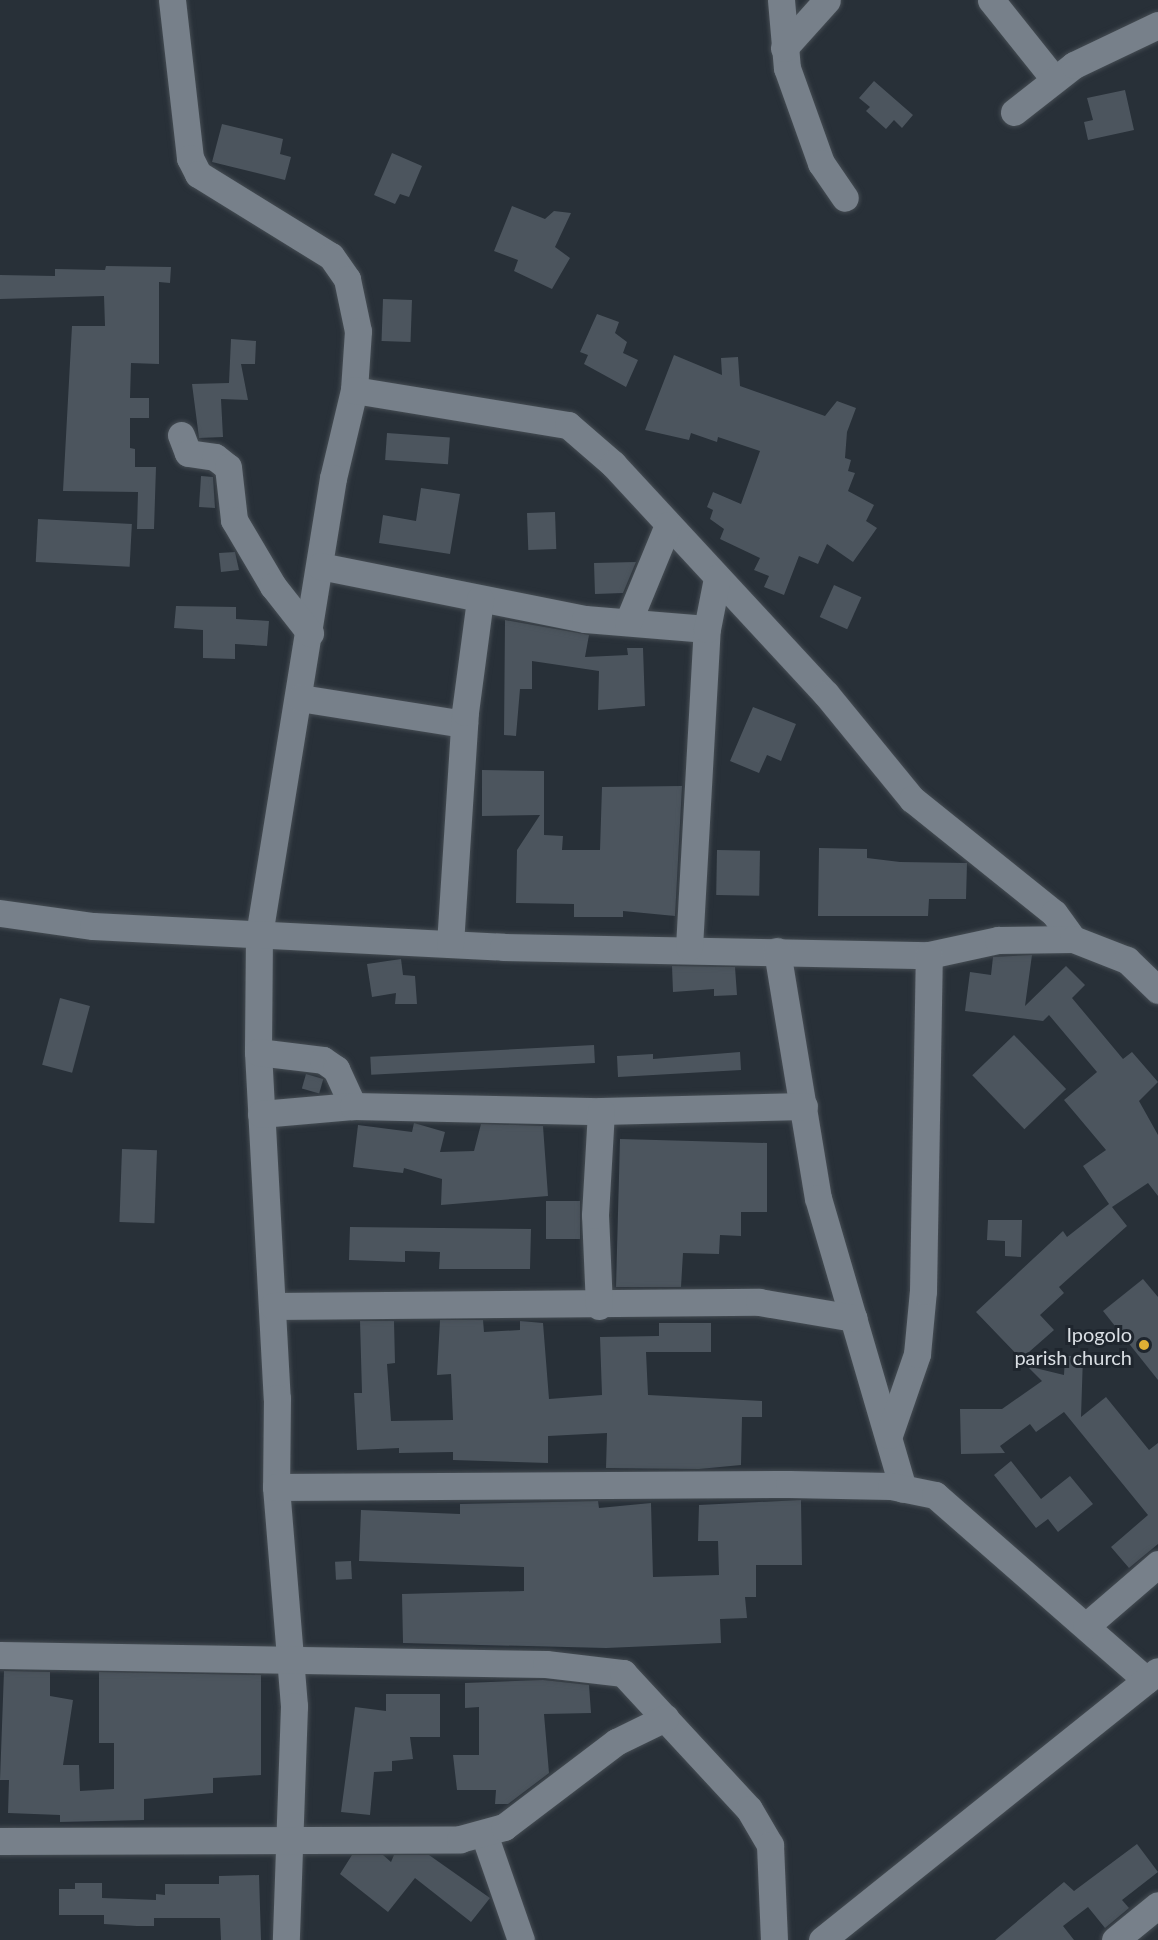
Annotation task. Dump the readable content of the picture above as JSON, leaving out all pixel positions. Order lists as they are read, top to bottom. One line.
{"places":["Ipogolo parish church"]}
